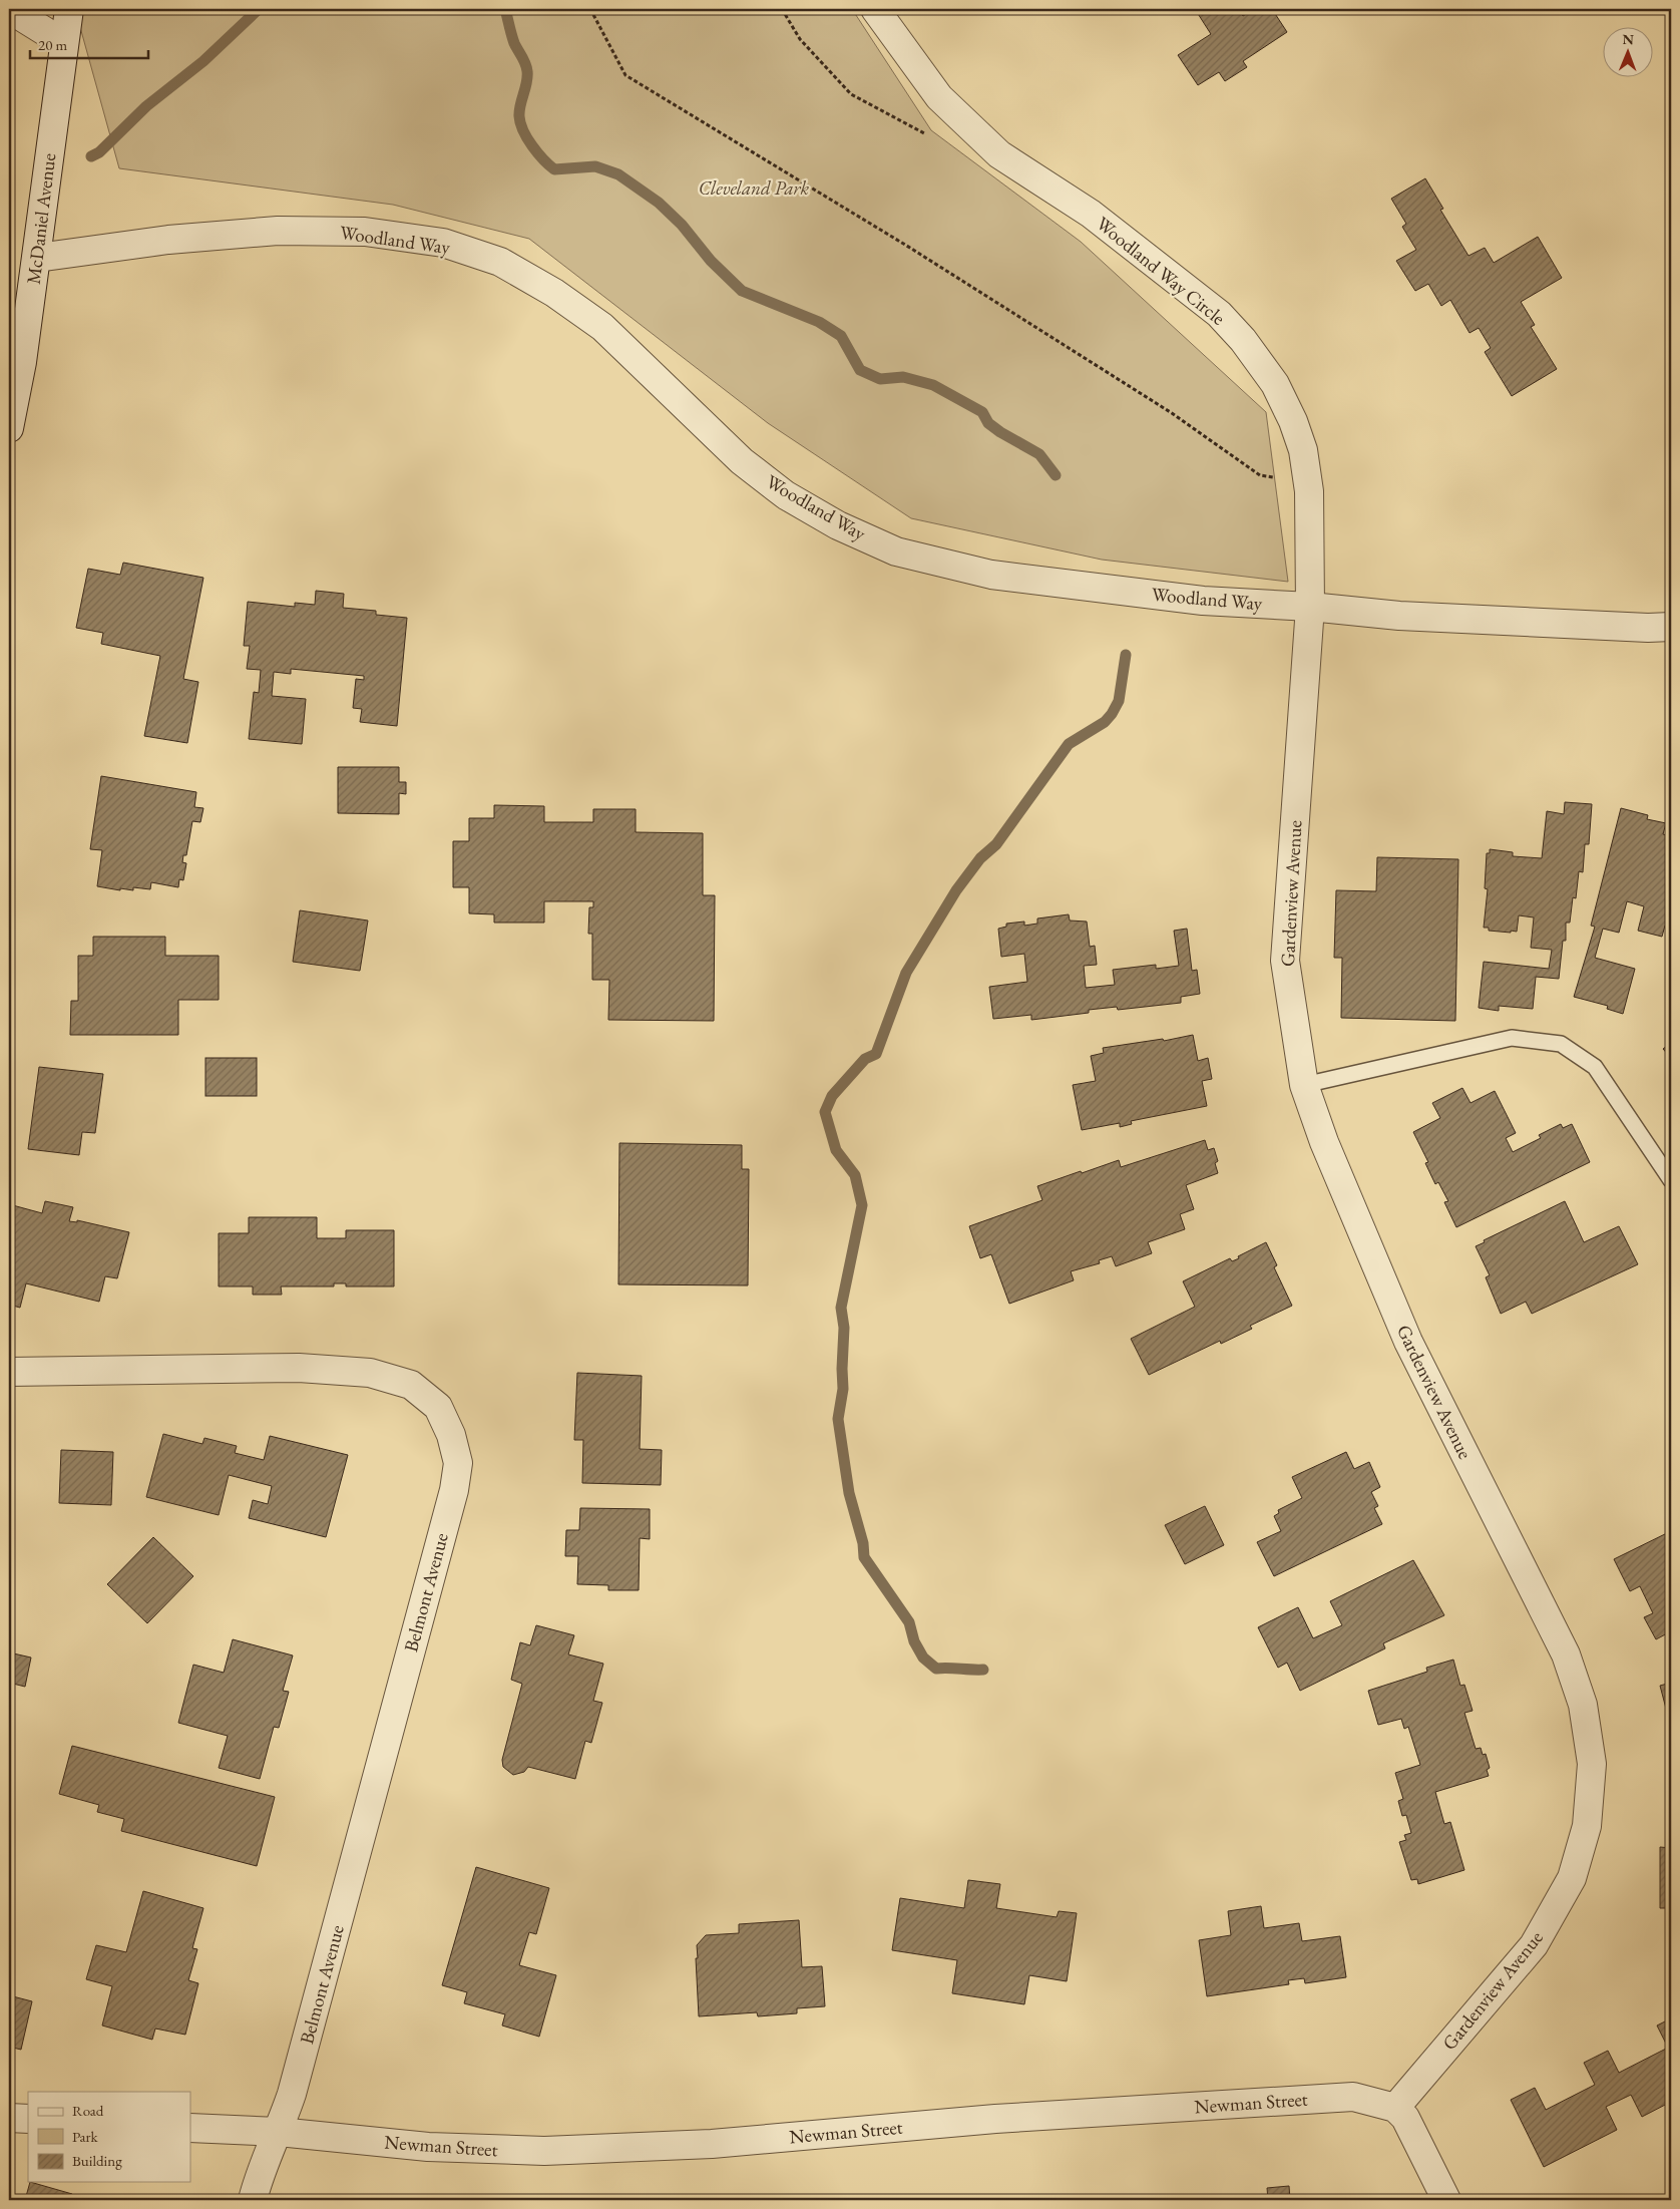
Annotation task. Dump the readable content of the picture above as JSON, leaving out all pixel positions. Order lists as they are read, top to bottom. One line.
{"streets":{"street":["McDaniel Avenue","Woodland Way","Woodland Way Circle","Gardenview Avenue","Belmont Avenue","Newman Street"]},"crossings":[["McDaniel Avenue","Woodland Way"],["Woodland Way","Woodland Way Circle"],["Woodland Way","Gardenview Avenue"],["Woodland Way Circle","Gardenview Avenue"],["Gardenview Avenue","Newman Street"],["Belmont Avenue","Newman Street"]],"parks":["Cleveland Park"],"legend":["Road","Park","Building"],"scale_bar":"20 m","north":"top"}
